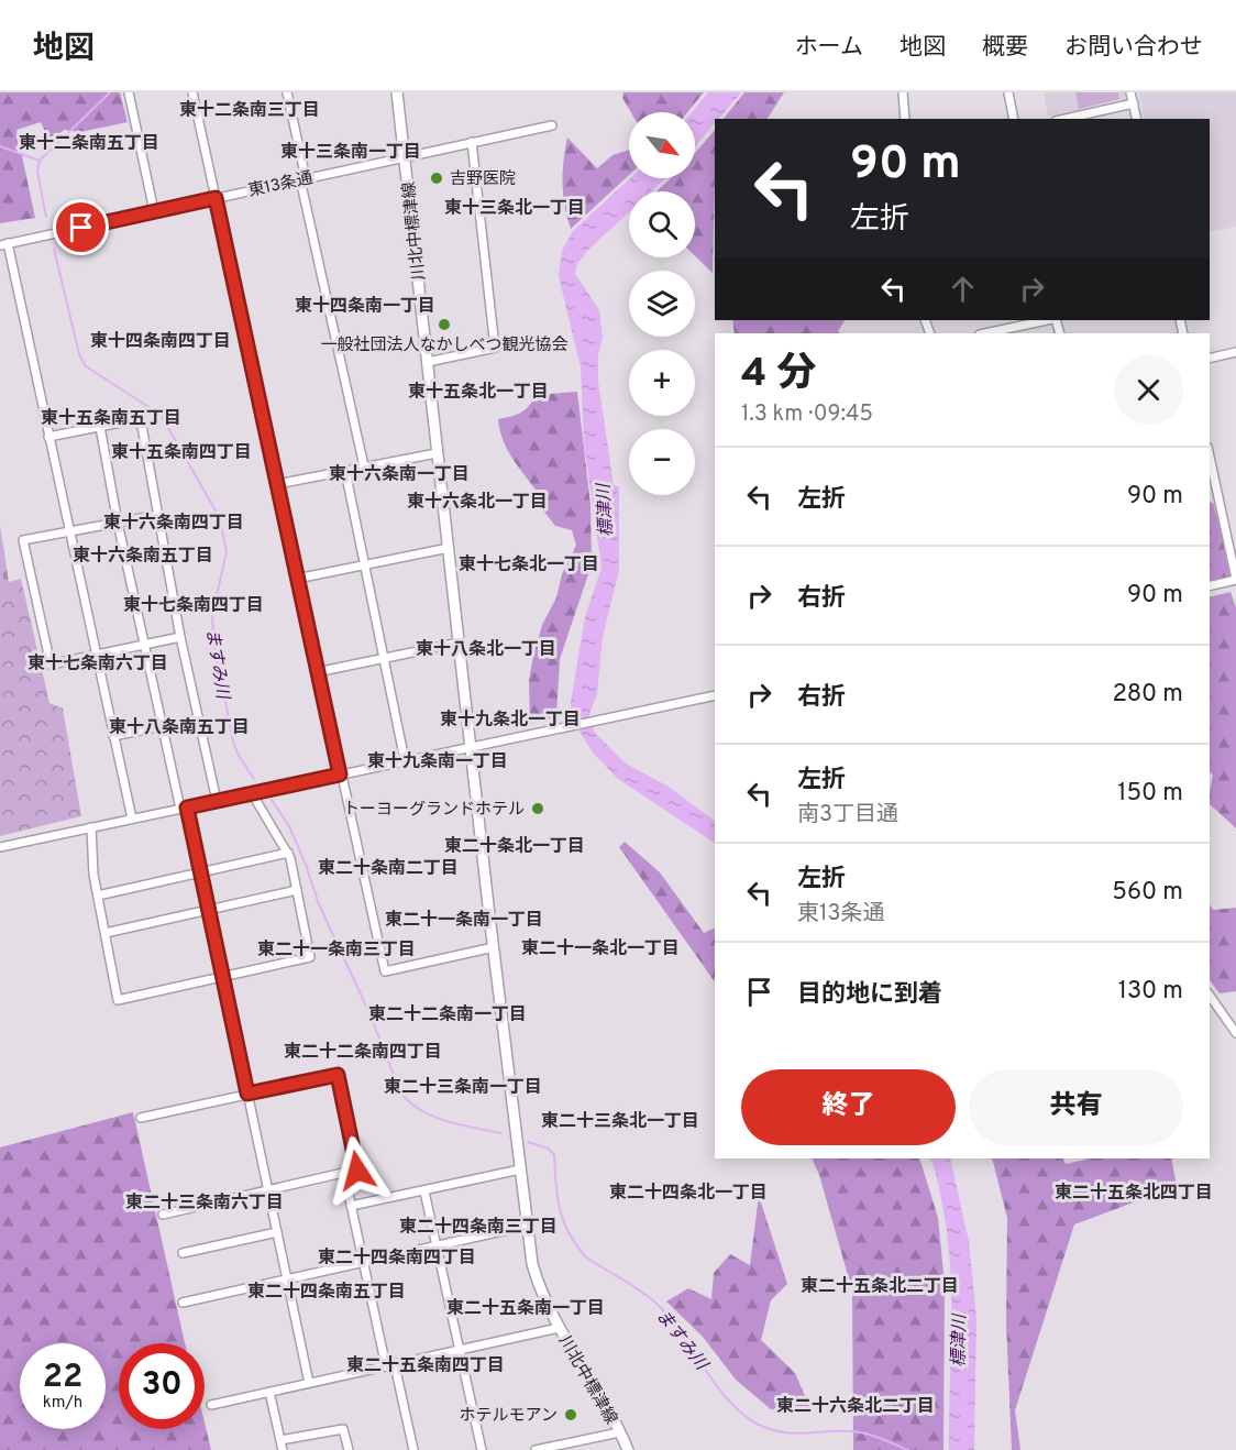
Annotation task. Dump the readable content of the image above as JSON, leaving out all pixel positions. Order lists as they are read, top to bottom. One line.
{"streets":{"main road":["川北中標津線"],"street":["東13条通"]},"crossings":[["東13条通","川北中標津線"]],"districts":["東十二条南三丁目","東十二条南五丁目","東十三条南一丁目","東十三条北一丁目","東十四条南一丁目","東十四条南四丁目","東十五条北一丁目","東十五条南五丁目","東十五条南四丁目","東十六条南一丁目","東十六条北一丁目","東十六条南四丁目","東十六条南五丁目","東十七条北一丁目","東十七条南四丁目","東十八条北一丁目","東十七条南六丁目","東十九条北一丁目","東十八条南五丁目","東十九条南一丁目","東二十条北一丁目","東二十条南二丁目","東二十一条南一丁目","東二十一条北一丁目","東二十一条南三丁目","東二十二条南一丁目","東二十二条南四丁目","東二十三条南一丁目","東二十三条北一丁目","東二十四条北一丁目","東二十五条北四丁目","東二十三条南六丁目","東二十四条南三丁目","東二十四条南四丁目","東二十五条北二丁目","東二十四条南五丁目","東二十五条南一丁目","東二十五条南四丁目","東二十六条北二丁目"],"water":["標津川","ますみ川"],"places":["吉野医院","一般社団法人なかしべつ観光協会","トーヨーグランドホテル","ホテルモアン"],"north":"bottom right","page":{"header":"地図","nav":["ホーム","地図","概要","お問い合わせ"],"map_buttons":["+","−"],"turn":["90 m","左折"],"heading":["4 分","1.3 km · 09:45"],"list":[{"name":"左折","value":"90 m"},{"name":"右折","value":"90 m"},{"name":"右折","value":"280 m"},{"name":"左折","note":"南3丁目通","value":"150 m"},{"name":"左折","note":"東13条通","value":"560 m"},{"name":"目的地に到着","value":"130 m"}],"buttons":["終了","共有"],"speed":"22 km/h","limit":"30"}}
